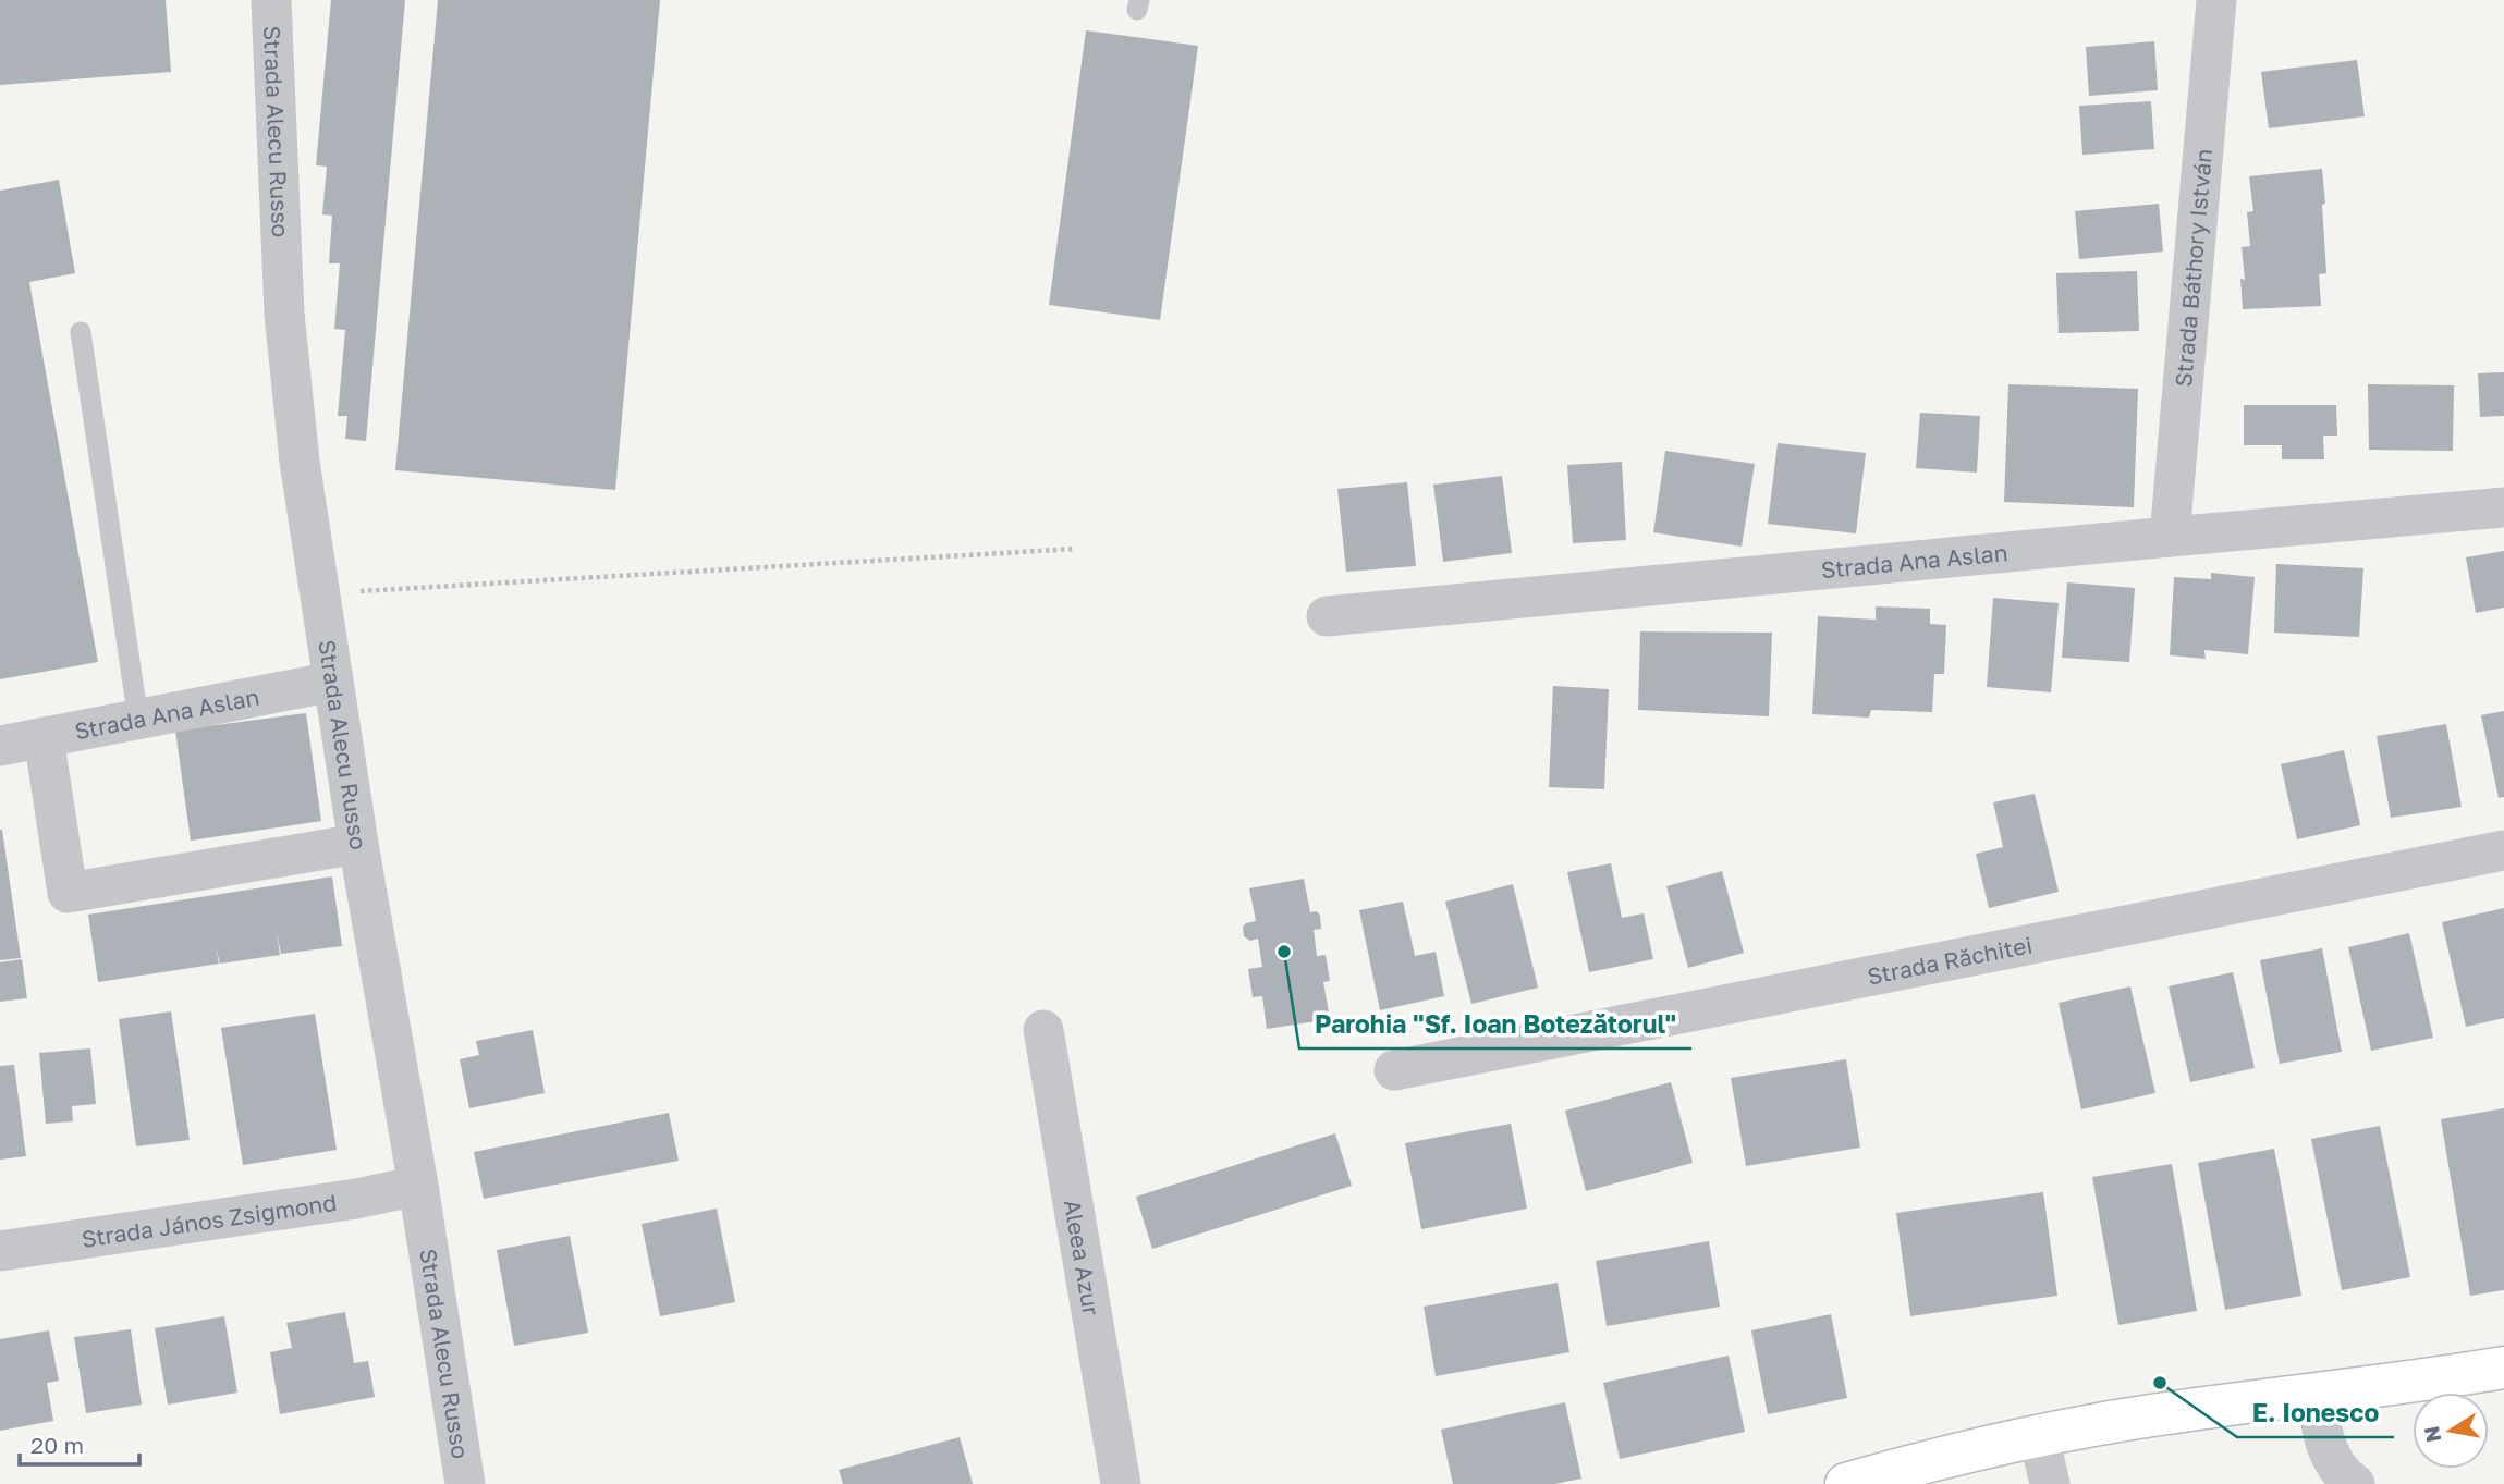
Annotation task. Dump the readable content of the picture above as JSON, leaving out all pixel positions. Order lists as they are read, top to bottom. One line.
{"streets":{"street":["Strada Alecu Russo","Strada Báthory István","Strada Ana Aslan","Strada Răchitei","Strada János Zsigmond","Aleea Azur"]},"crossings":[["Strada Alecu Russo","Strada Ana Aslan"],["Strada Alecu Russo","Strada János Zsigmond"],["Strada Báthory István","Strada Ana Aslan"]],"places":["Parohia \"Sf. Ioan Botezătorul\"","E. Ionesco"],"scale_bar":"20 m","north":"left"}
